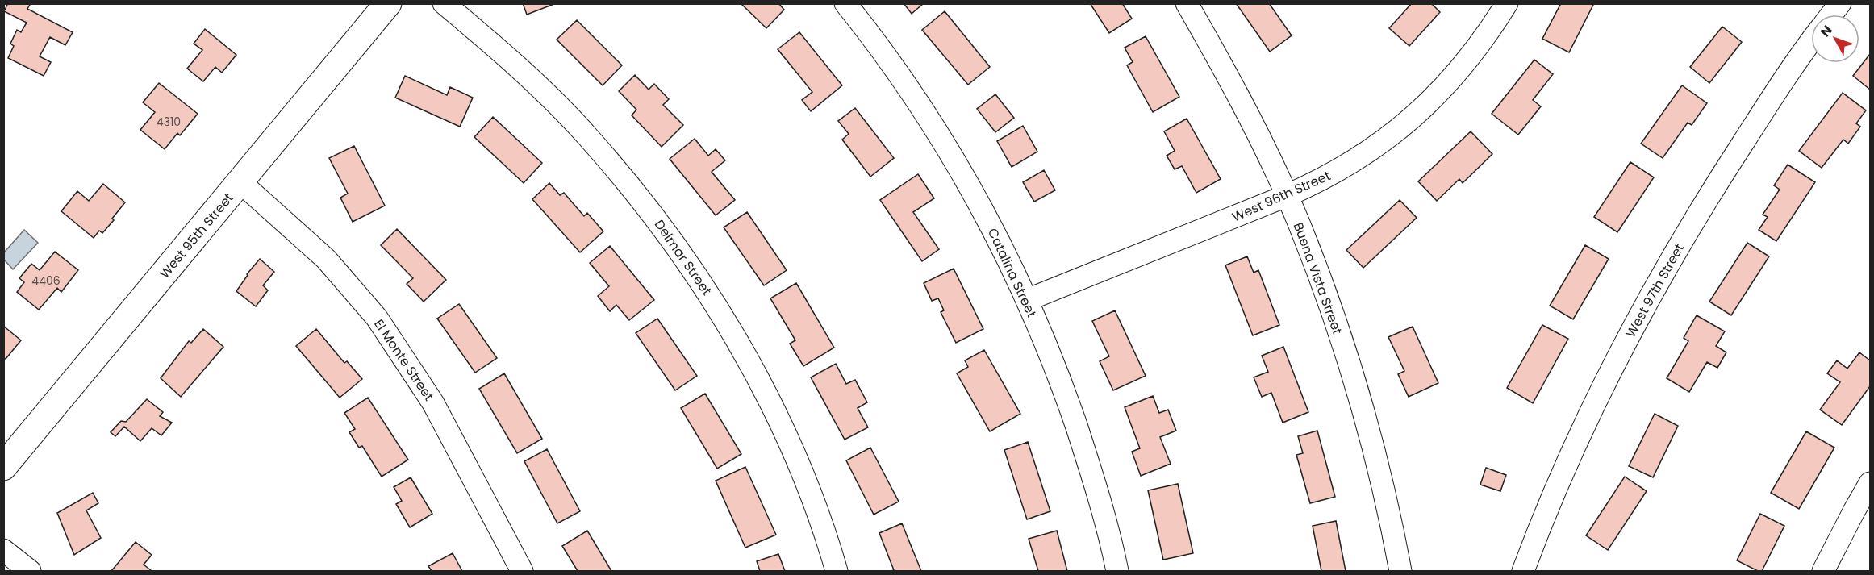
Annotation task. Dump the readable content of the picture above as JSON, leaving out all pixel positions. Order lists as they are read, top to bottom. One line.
{"streets":{"main road":["West 95th Street"],"street":["West 96th Street","Delmar Street","Catalina Street","Buena Vista Street","West 97th Street","El Monte Street"]},"crossings":[["West 96th Street","Catalina Street"],["West 96th Street","Buena Vista Street"],["West 95th Street","El Monte Street"]],"house_numbers":["4310","4406"],"north":"top left"}
